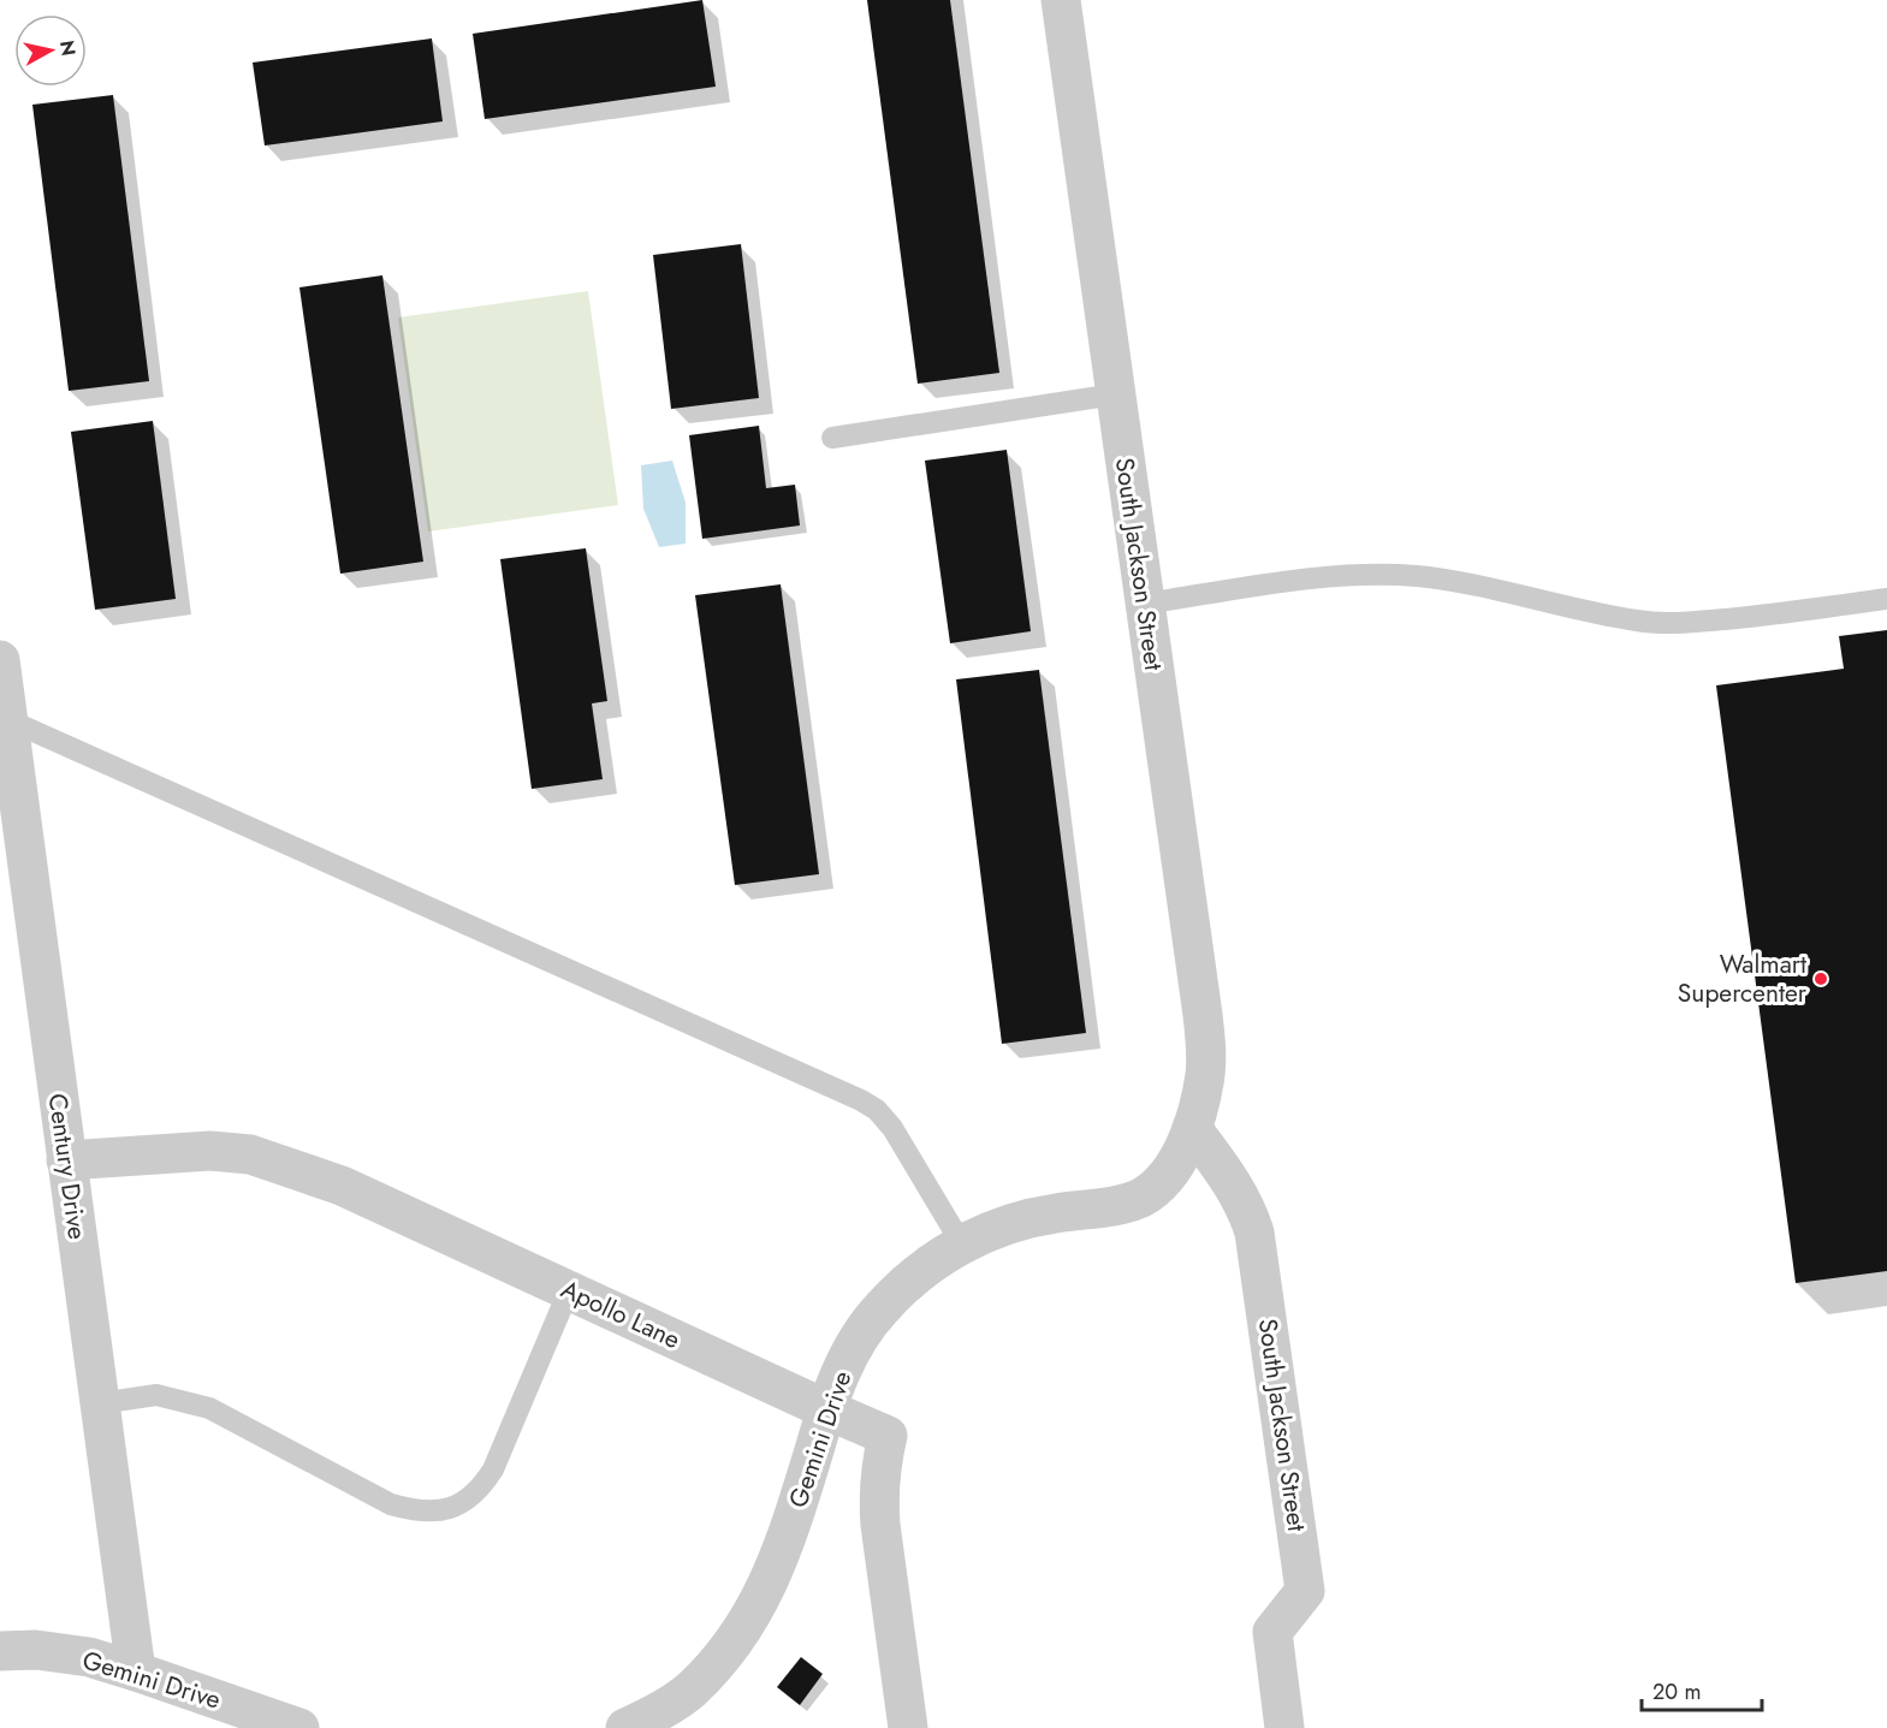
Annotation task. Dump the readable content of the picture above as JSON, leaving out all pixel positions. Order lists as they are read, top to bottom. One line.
{"streets":{"street":["South Jackson Street","Century Drive","Apollo Lane","Gemini Drive"]},"crossings":[["South Jackson Street","Gemini Drive"],["Century Drive","Apollo Lane"],["Century Drive","Gemini Drive"],["Apollo Lane","Gemini Drive"]],"places":["Walmart Supercenter"],"scale_bar":"20 m","north":"right"}
